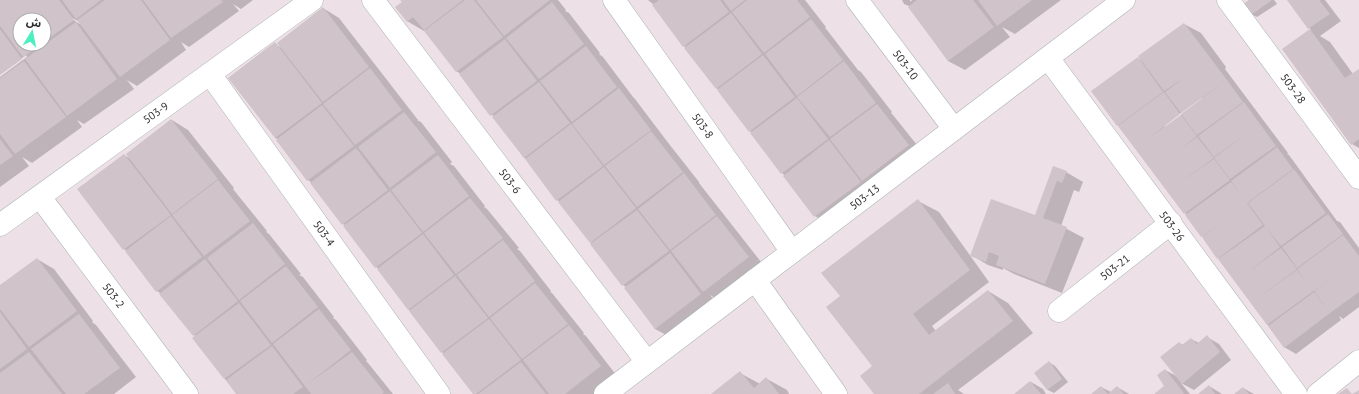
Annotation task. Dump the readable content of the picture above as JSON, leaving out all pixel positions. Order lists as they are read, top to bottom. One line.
{"streets":{"street":["503-10","503-28","503-9","503-8","503-6","503-13","503-26","503-4","503-21","503-2"]},"crossings":[["503-10","503-13"],["503-9","503-4"],["503-9","503-2"],["503-8","503-13"],["503-6","503-13"],["503-13","503-26"],["503-26","503-21"]],"north":"top"}
